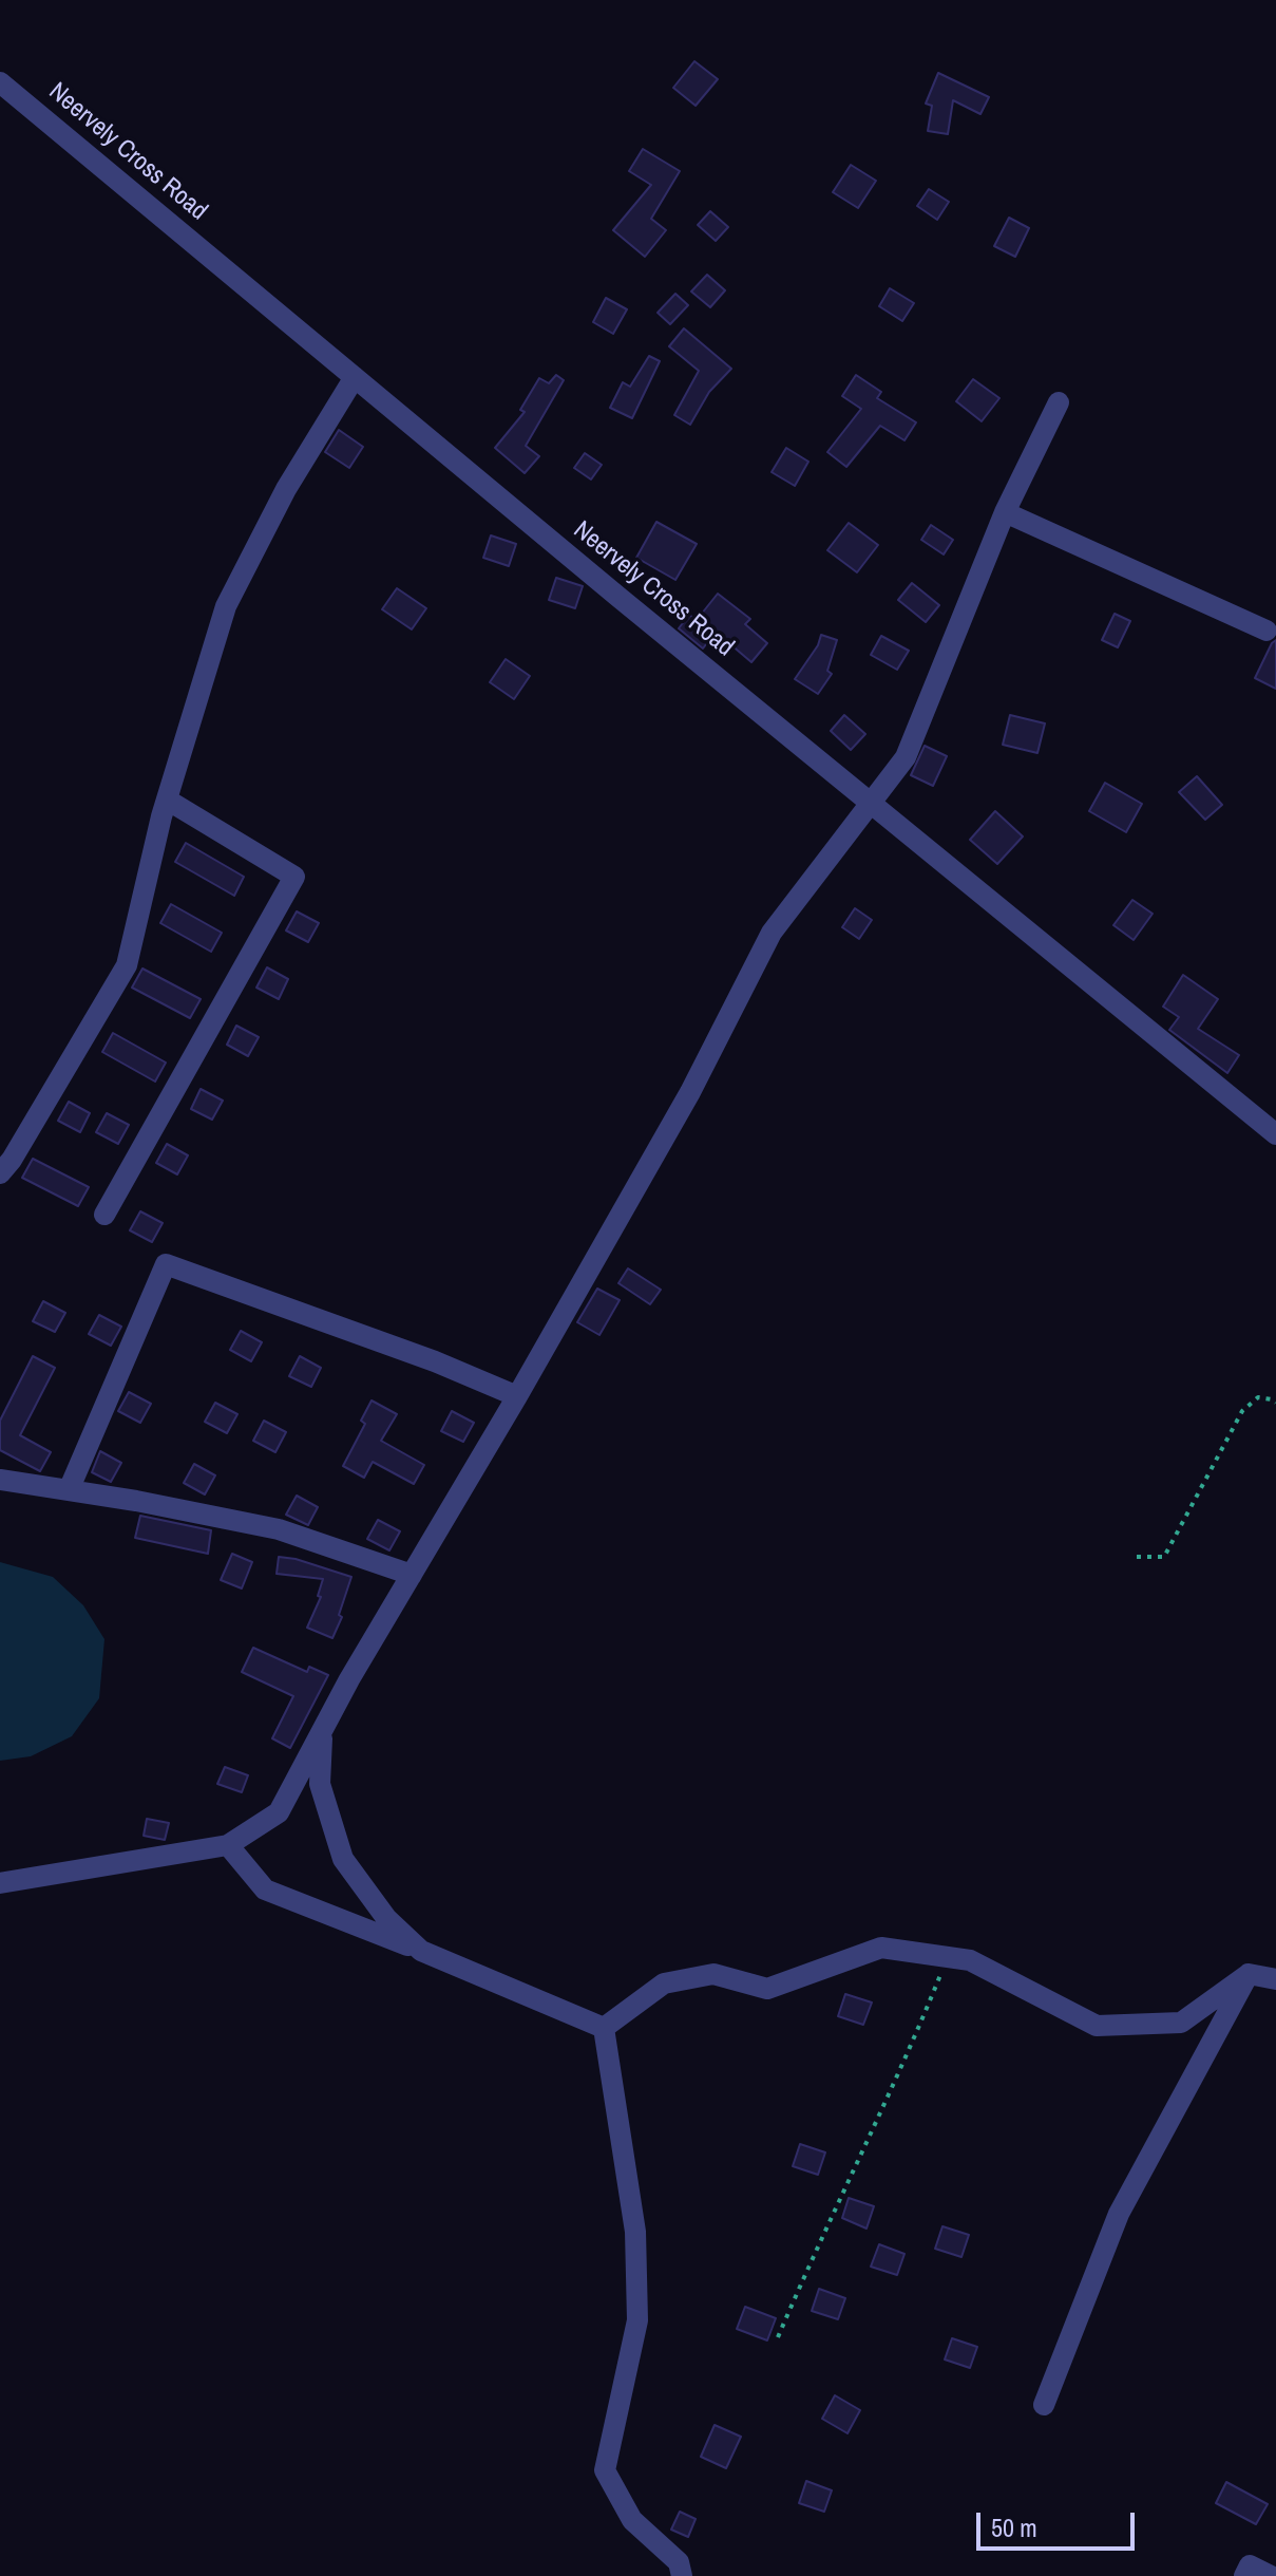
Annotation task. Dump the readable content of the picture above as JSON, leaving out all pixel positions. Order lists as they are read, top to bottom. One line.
{"streets":{"street":["Neervely Cross Road"]},"scale_bar":"50 m"}
